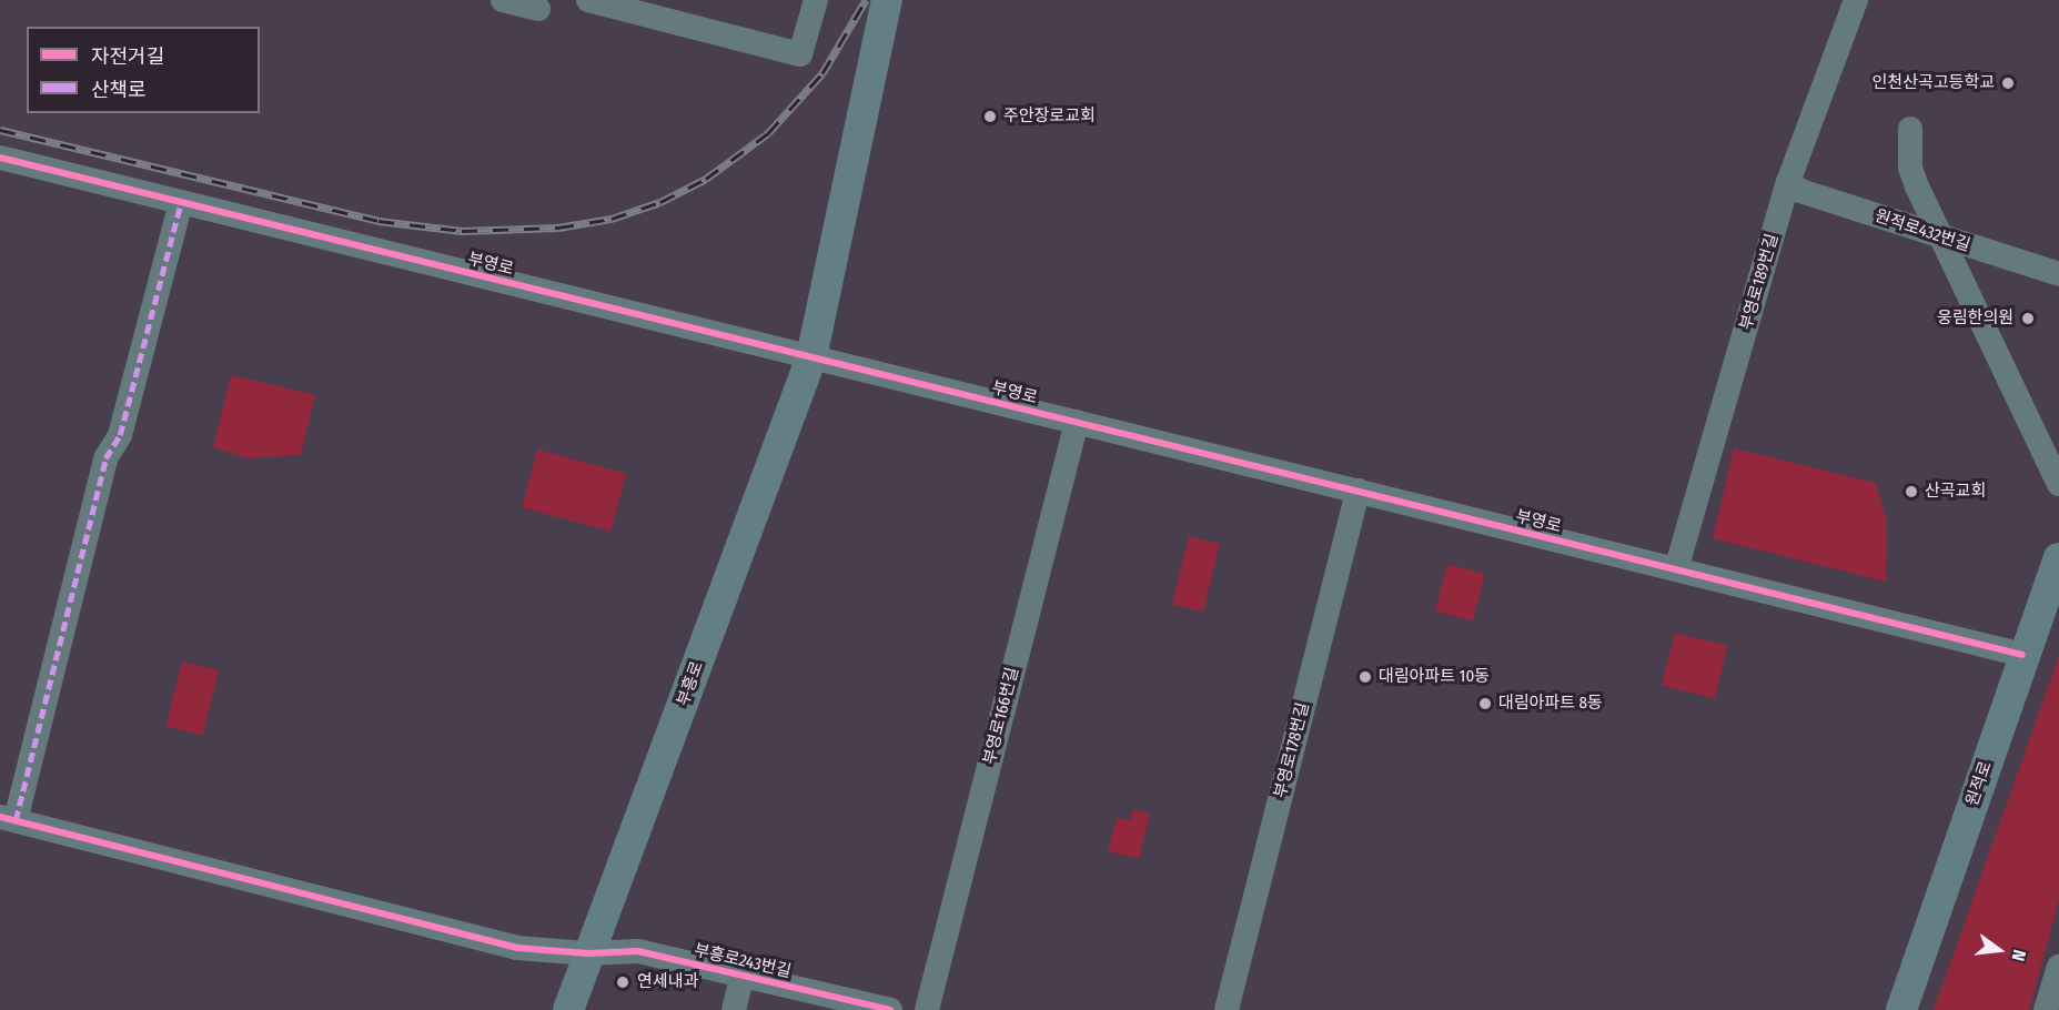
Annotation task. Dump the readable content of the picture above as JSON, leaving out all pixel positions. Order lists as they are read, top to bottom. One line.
{"streets":{"main road":["부흥로","원적로"],"street":["원적로432번길","부영로","부영로189번길","부영로166번길","부영로178번길","부흥로243번길"]},"crossings":[["원적로432번길","부영로189번길"],["부영로","부영로189번길"],["부영로","부흥로"],["부영로","부영로166번길"],["부영로","부영로178번길"],["부영로","원적로"],["부흥로","부흥로243번길"]],"places":["인천산곡고등학교","주안장로교회","웅림한의원","산곡교회","대림아파트 10동","대림아파트 8동","연세내과"],"legend":["자전거길","산책로"],"north":"right"}
